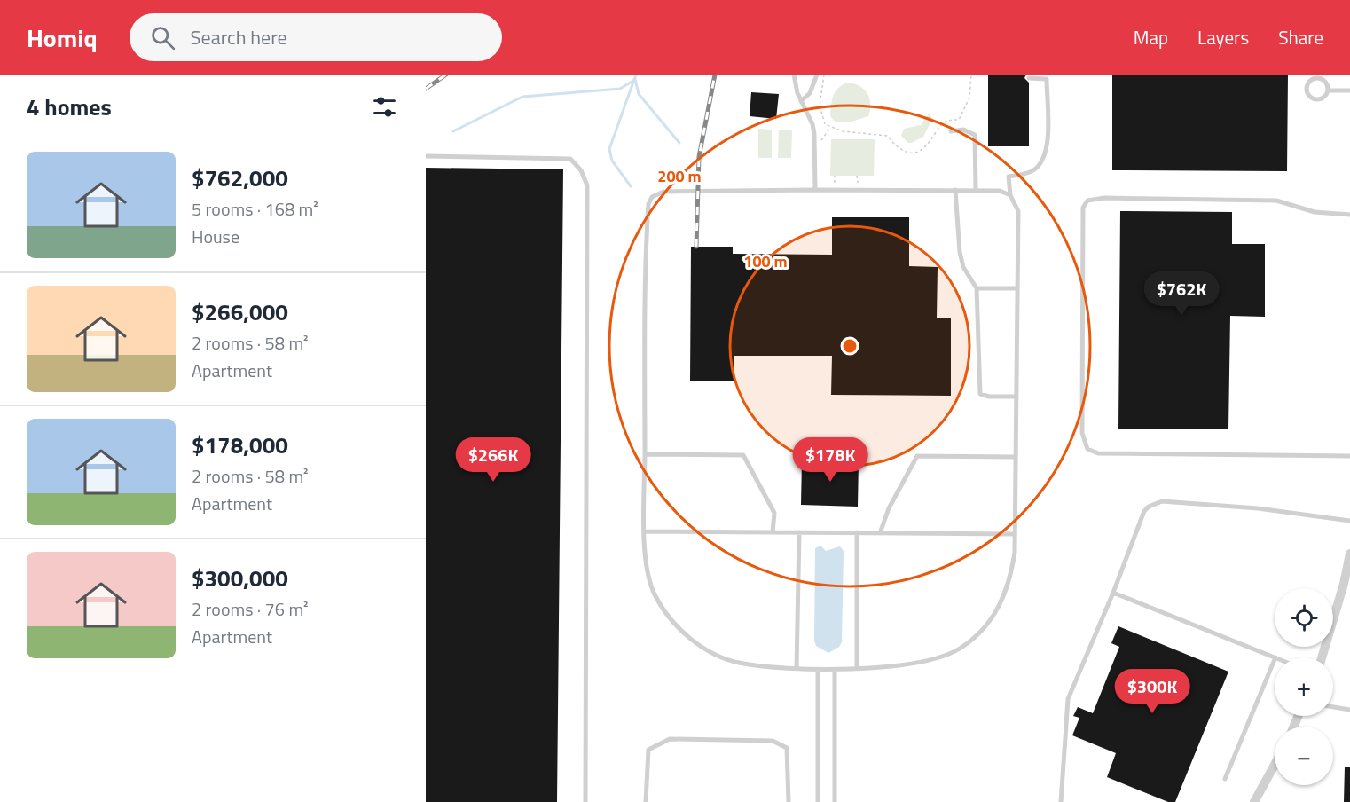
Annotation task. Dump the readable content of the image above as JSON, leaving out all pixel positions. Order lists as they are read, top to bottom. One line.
{"page":{"header":"Homiq","search":"Search here","nav":["Map","Layers","Share"],"heading":"4 homes","list":[{"name":"$762,000","note":"5 rooms · 168 m² · House"},{"name":"$266,000","note":"2 rooms · 58 m² · Apartment"},{"name":"$178,000","note":"2 rooms · 58 m² · Apartment"},{"name":"$300,000","note":"2 rooms · 76 m² · Apartment"}],"price":["$762K","$266K","$178K","$300K"],"map_buttons":["+","−"]},"rings":["200 m","100 m"]}
